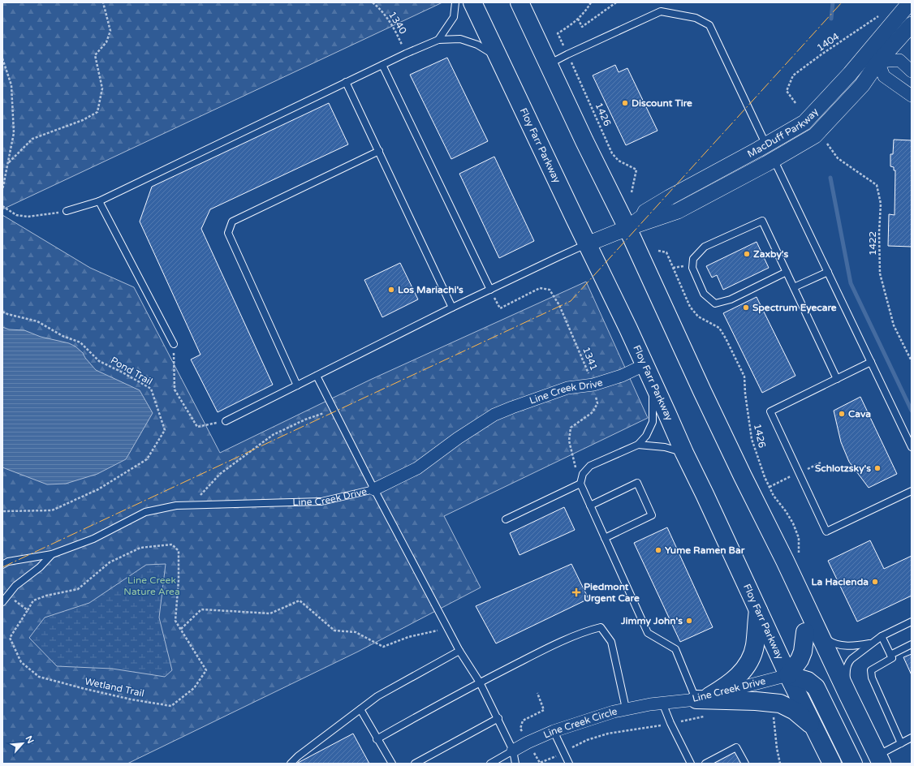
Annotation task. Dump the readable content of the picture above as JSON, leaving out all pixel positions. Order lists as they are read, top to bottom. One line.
{"streets":{"main road":["Floy Farr Parkway"],"street":["MacDuff Parkway","Line Creek Drive","Line Creek Circle"],"path":["1340","1404","1426","1422","1341","Pond Trail","Wetland Trail"]},"crossings":[["MacDuff Parkway","Floy Farr Parkway"],["Floy Farr Parkway","Line Creek Drive"],["1341","Line Creek Drive"],["Line Creek Drive","Line Creek Circle"]],"parks":["Line Creek Nature Area"],"places":{"other":["Discount Tire","Zaxby's","Los Mariachi's","Spectrum Eyecare","Cava","Schlotzsky's","Yume Ramen Bar","La Hacienda","Jimmy John's"],"health":["Piedmont Urgent Care"]},"north":"top right"}
